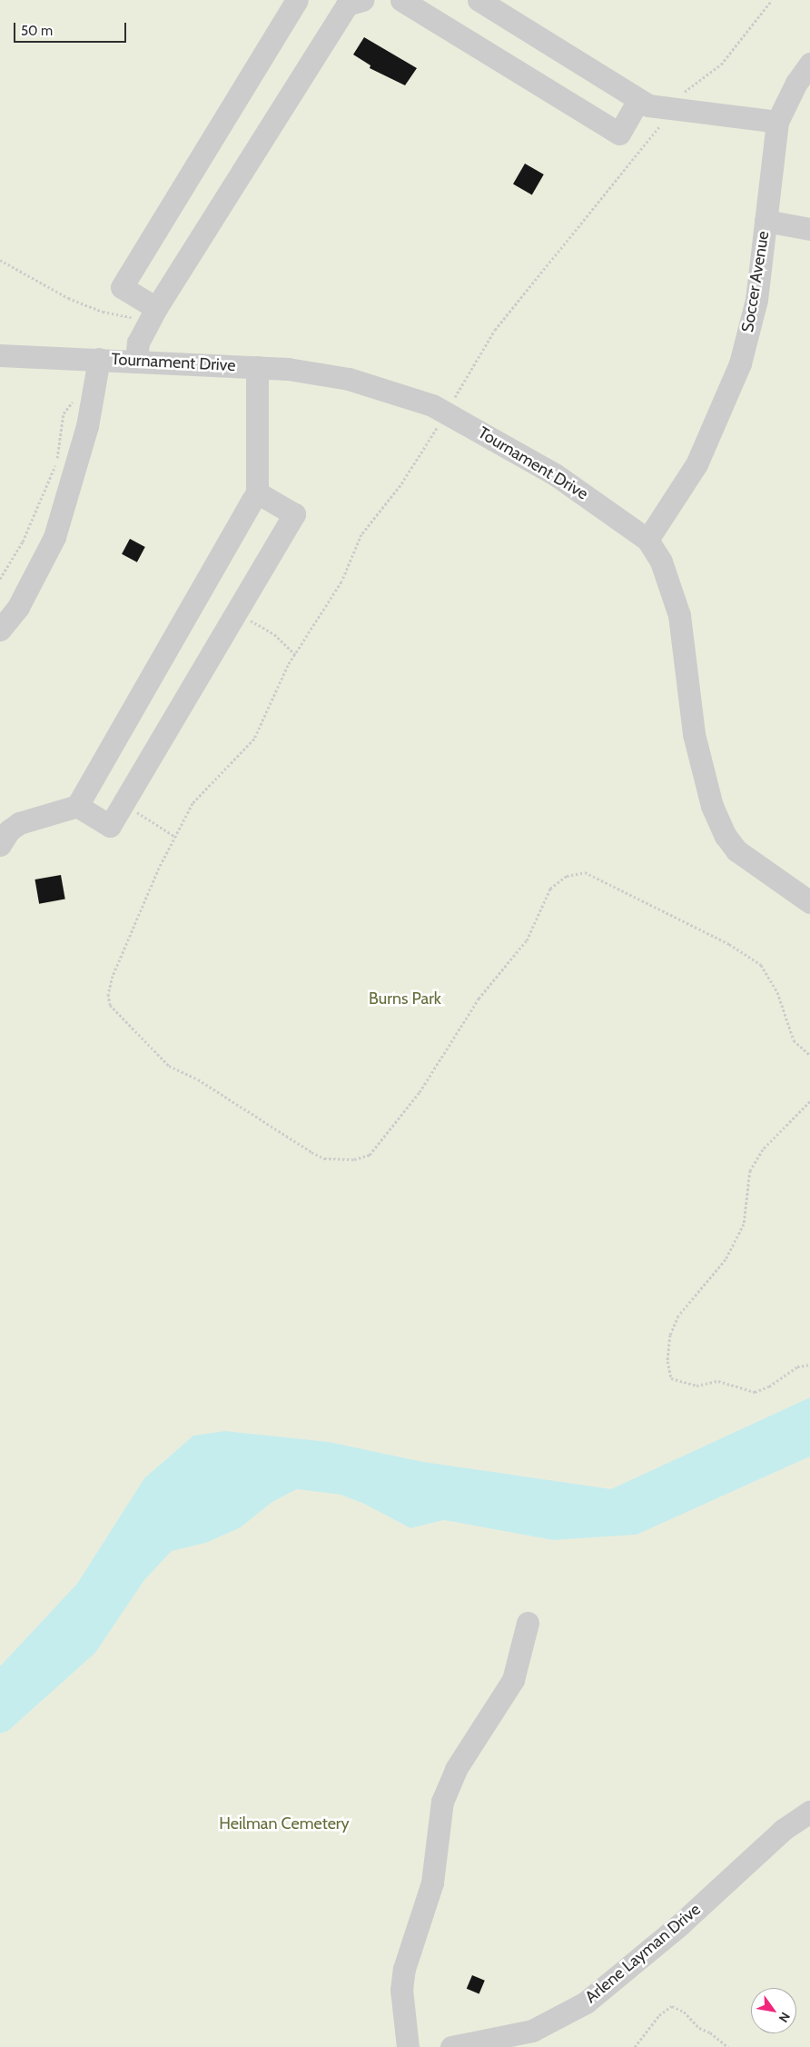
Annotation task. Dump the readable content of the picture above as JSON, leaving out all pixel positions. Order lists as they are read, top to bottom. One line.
{"streets":{"street":["Soccer Avenue","Tournament Drive","Arlene Layman Drive"]},"crossings":[["Soccer Avenue","Tournament Drive"]],"parks":["Burns Park","Heilman Cemetery"],"scale_bar":"50 m","north":"bottom right"}
